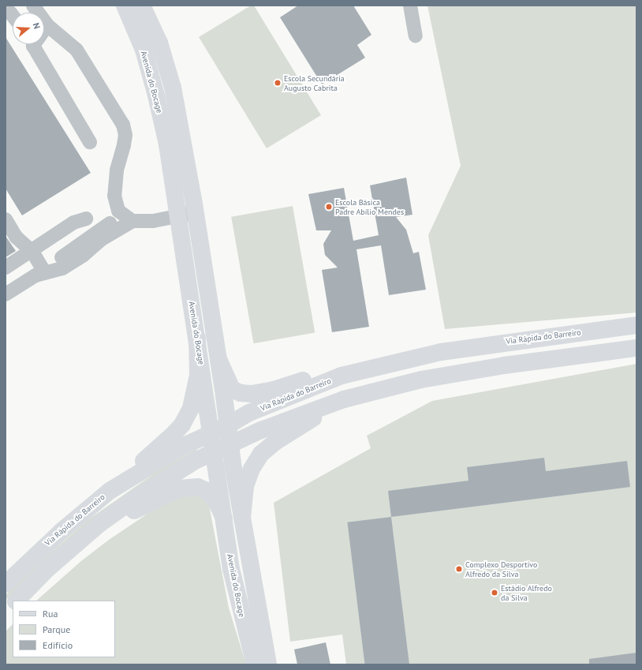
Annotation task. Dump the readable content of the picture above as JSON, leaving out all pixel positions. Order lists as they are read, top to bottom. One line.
{"streets":{"main road":["Avenida do Bocage","Via Rápida do Barreiro"]},"crossings":[["Avenida do Bocage","Via Rápida do Barreiro"]],"places":["Escola Secundária Augusto Cabrita","Escola Básica Padre Abílio Mendes","Complexo Desportivo Alfredo da Silva","Estádio Alfredo da Silva"],"legend":["Rua","Parque","Edifício"],"north":"right"}
